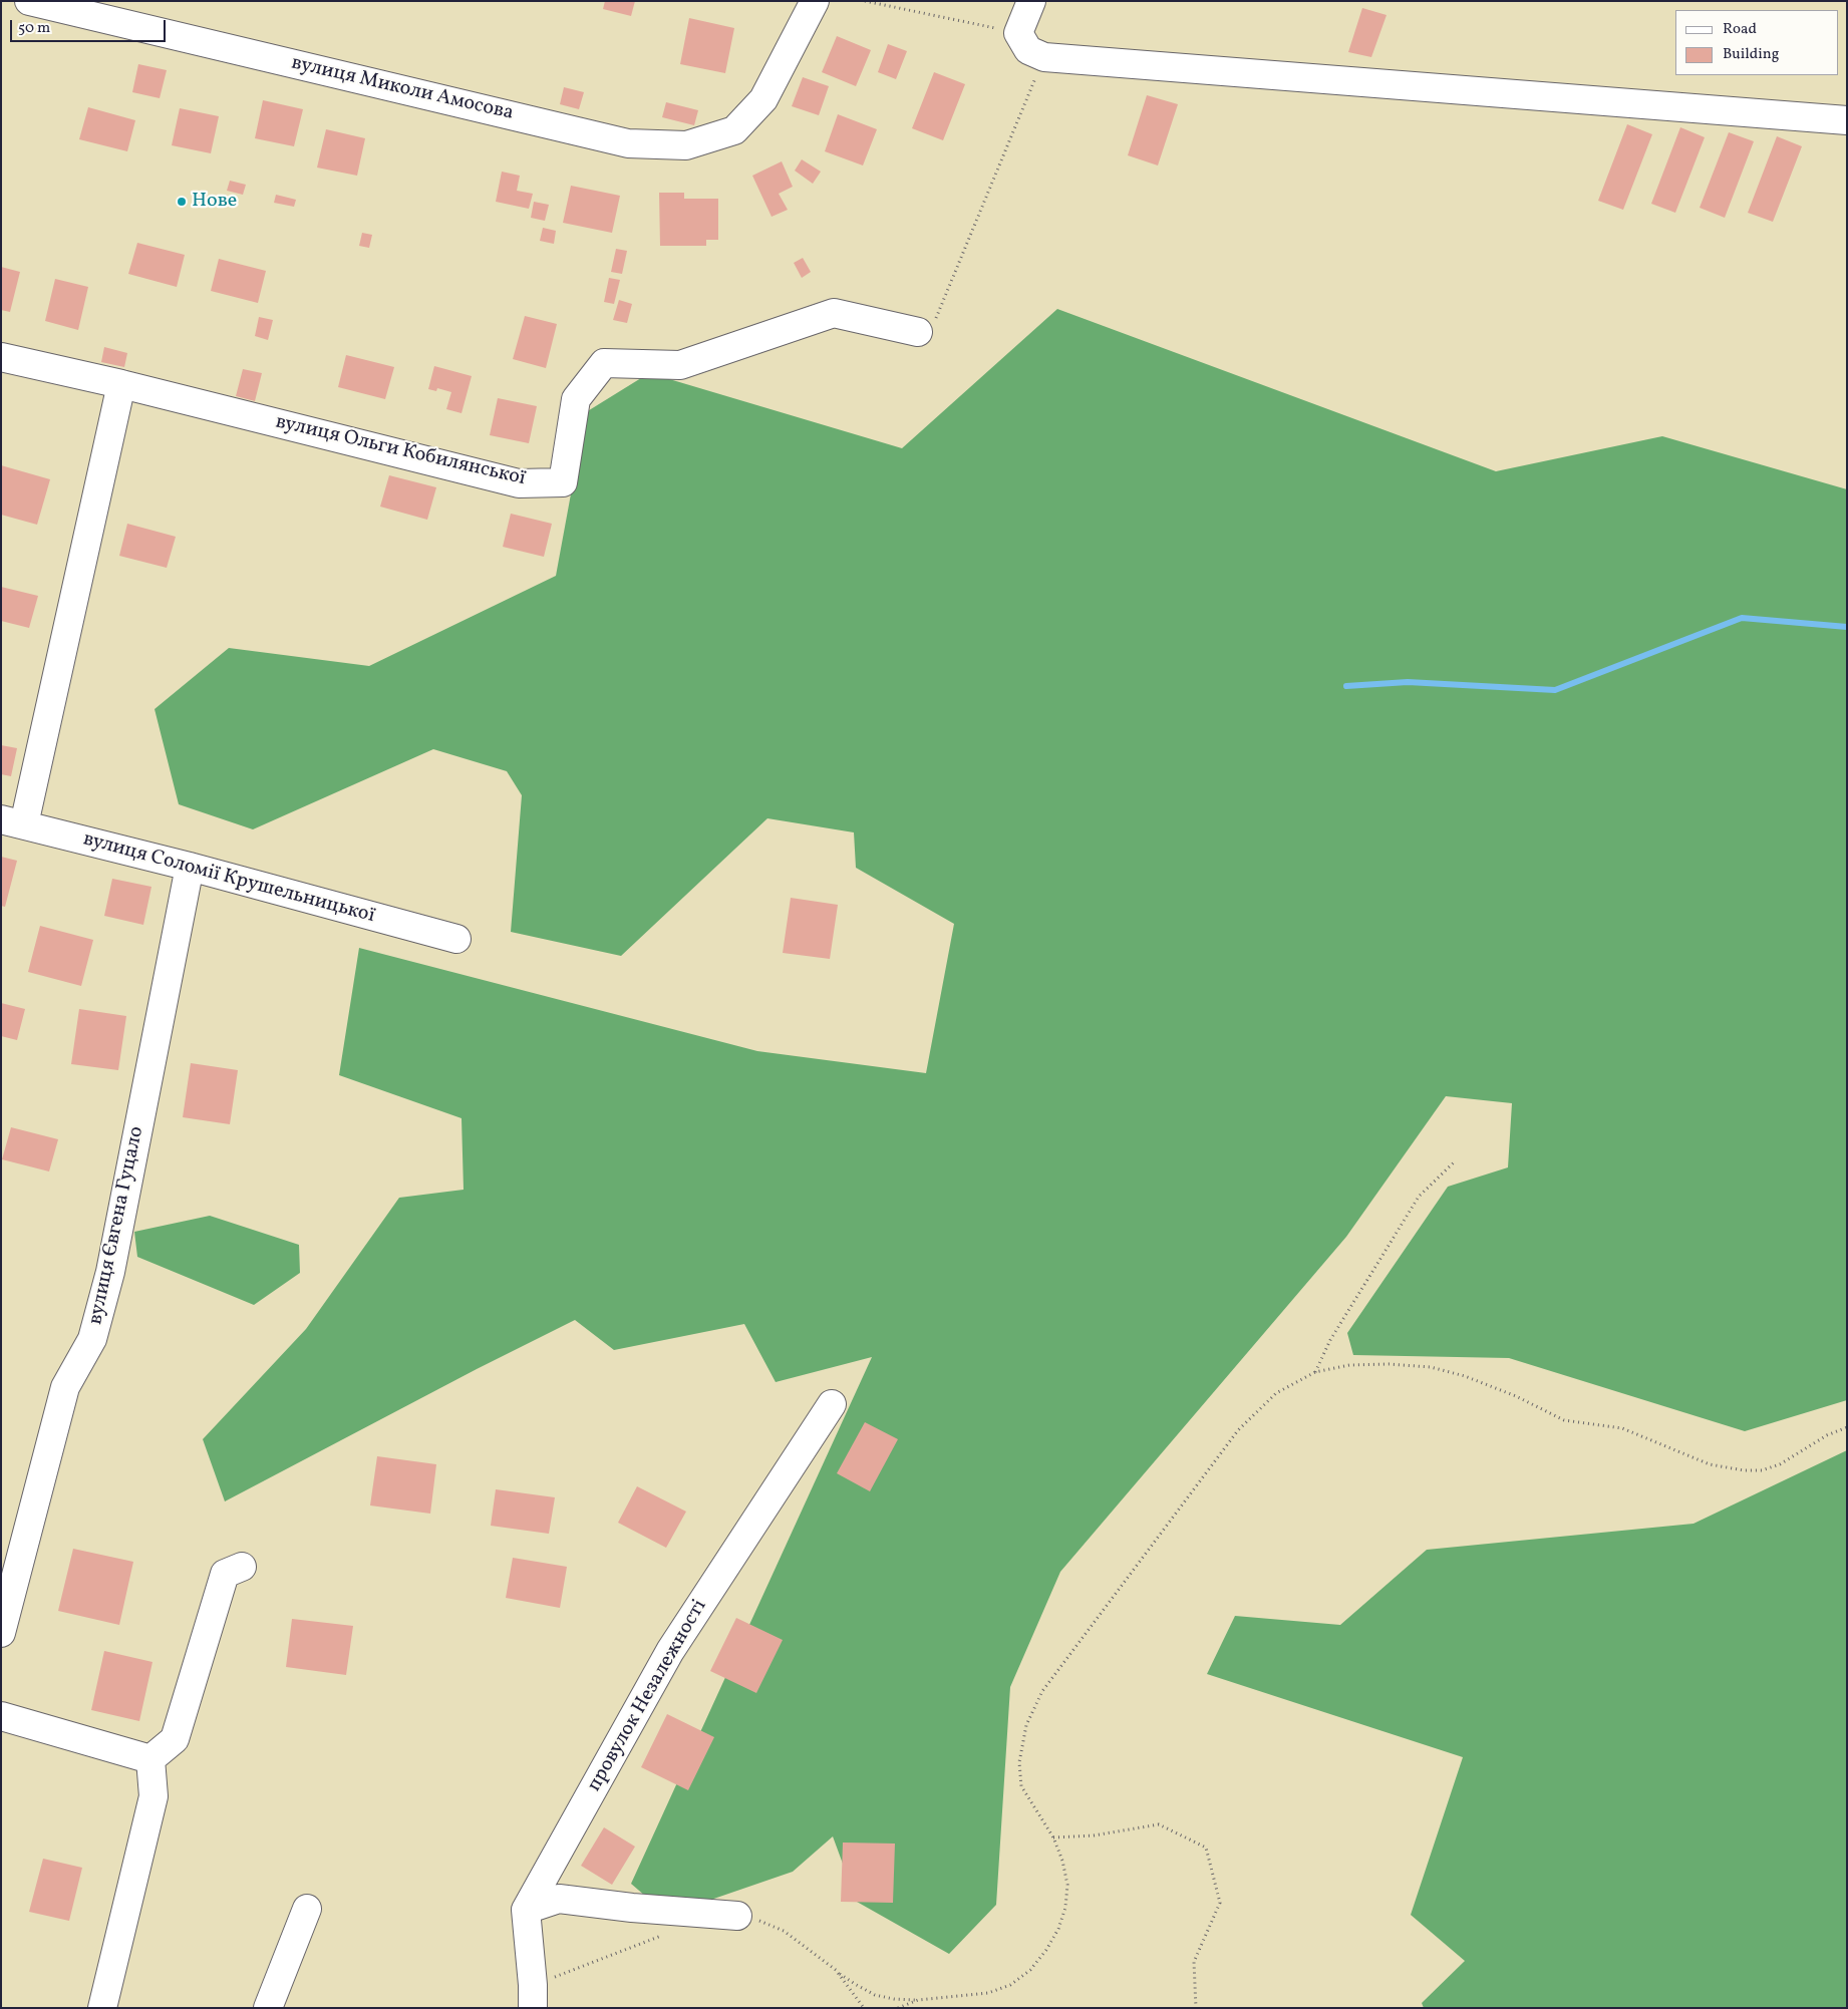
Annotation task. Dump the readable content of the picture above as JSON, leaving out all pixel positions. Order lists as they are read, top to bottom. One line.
{"streets":{"street":["вулиця Миколи Амосова","вулиця Ольги Кобилянської","вулиця Соломії Крушельницької","вулиця Євгена Гуцало","провулок Незалежності"]},"crossings":[["вулиця Соломії Крушельницької","вулиця Євгена Гуцало"]],"places":["Нове"],"legend":["Road","Building"],"scale_bar":"50 m"}
